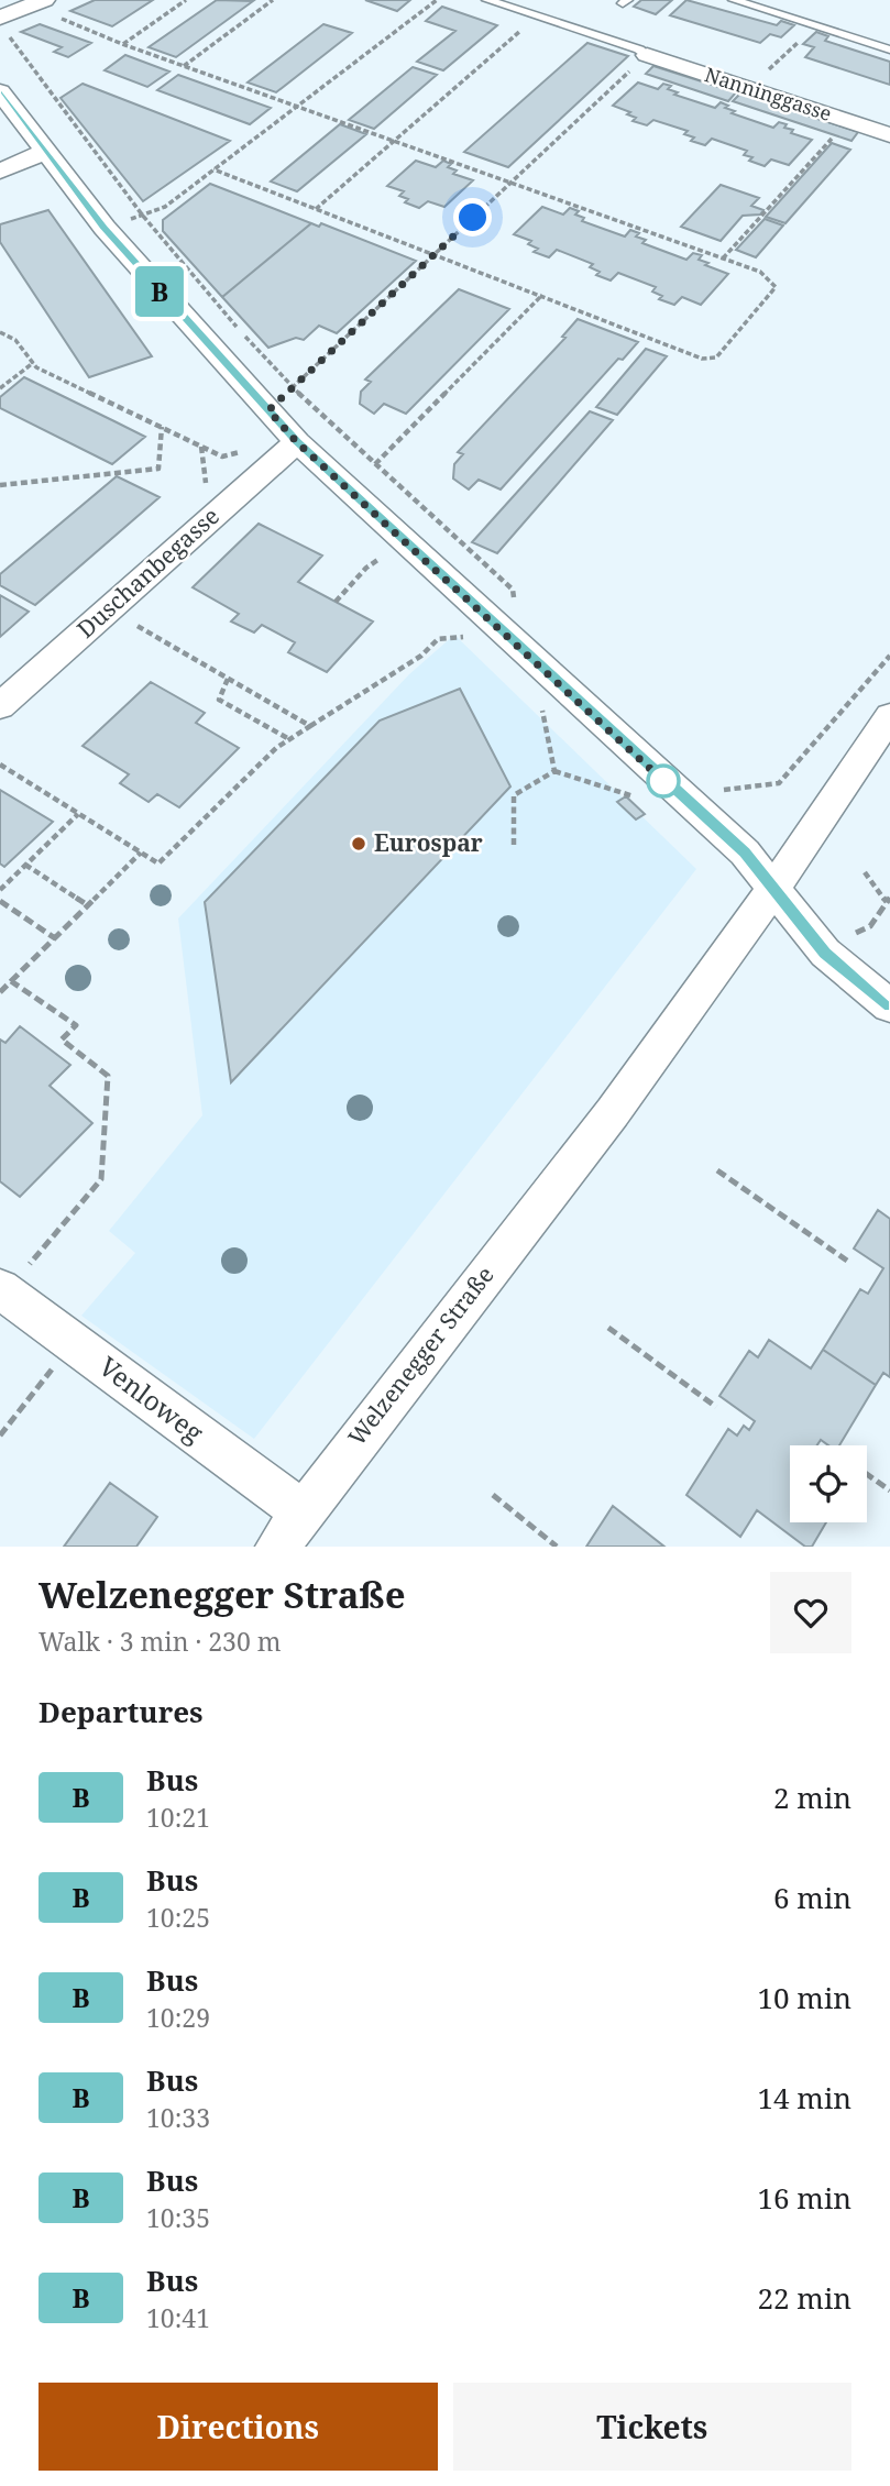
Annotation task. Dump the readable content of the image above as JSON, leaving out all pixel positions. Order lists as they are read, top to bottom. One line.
{"streets":{"street":["Nanninggasse","Duschanbegasse","Welzenegger Straße","Venloweg"]},"crossings":[["Welzenegger Straße","Venloweg"]],"places":["Eurospar"],"lines":["bus line B"],"page":{"on_map":"B","heading":[["Welzenegger Straße","Walk · 3 min · 230 m"],"Departures"],"list":[{"mark":"B","name":"Bus","note":"10:21","value":"2 min"},{"mark":"B","name":"Bus","note":"10:25","value":"6 min"},{"mark":"B","name":"Bus","note":"10:29","value":"10 min"},{"mark":"B","name":"Bus","note":"10:33","value":"14 min"},{"mark":"B","name":"Bus","note":"10:35","value":"16 min"},{"mark":"B","name":"Bus","note":"10:41","value":"22 min"}],"buttons":["Directions","Tickets"]}}
